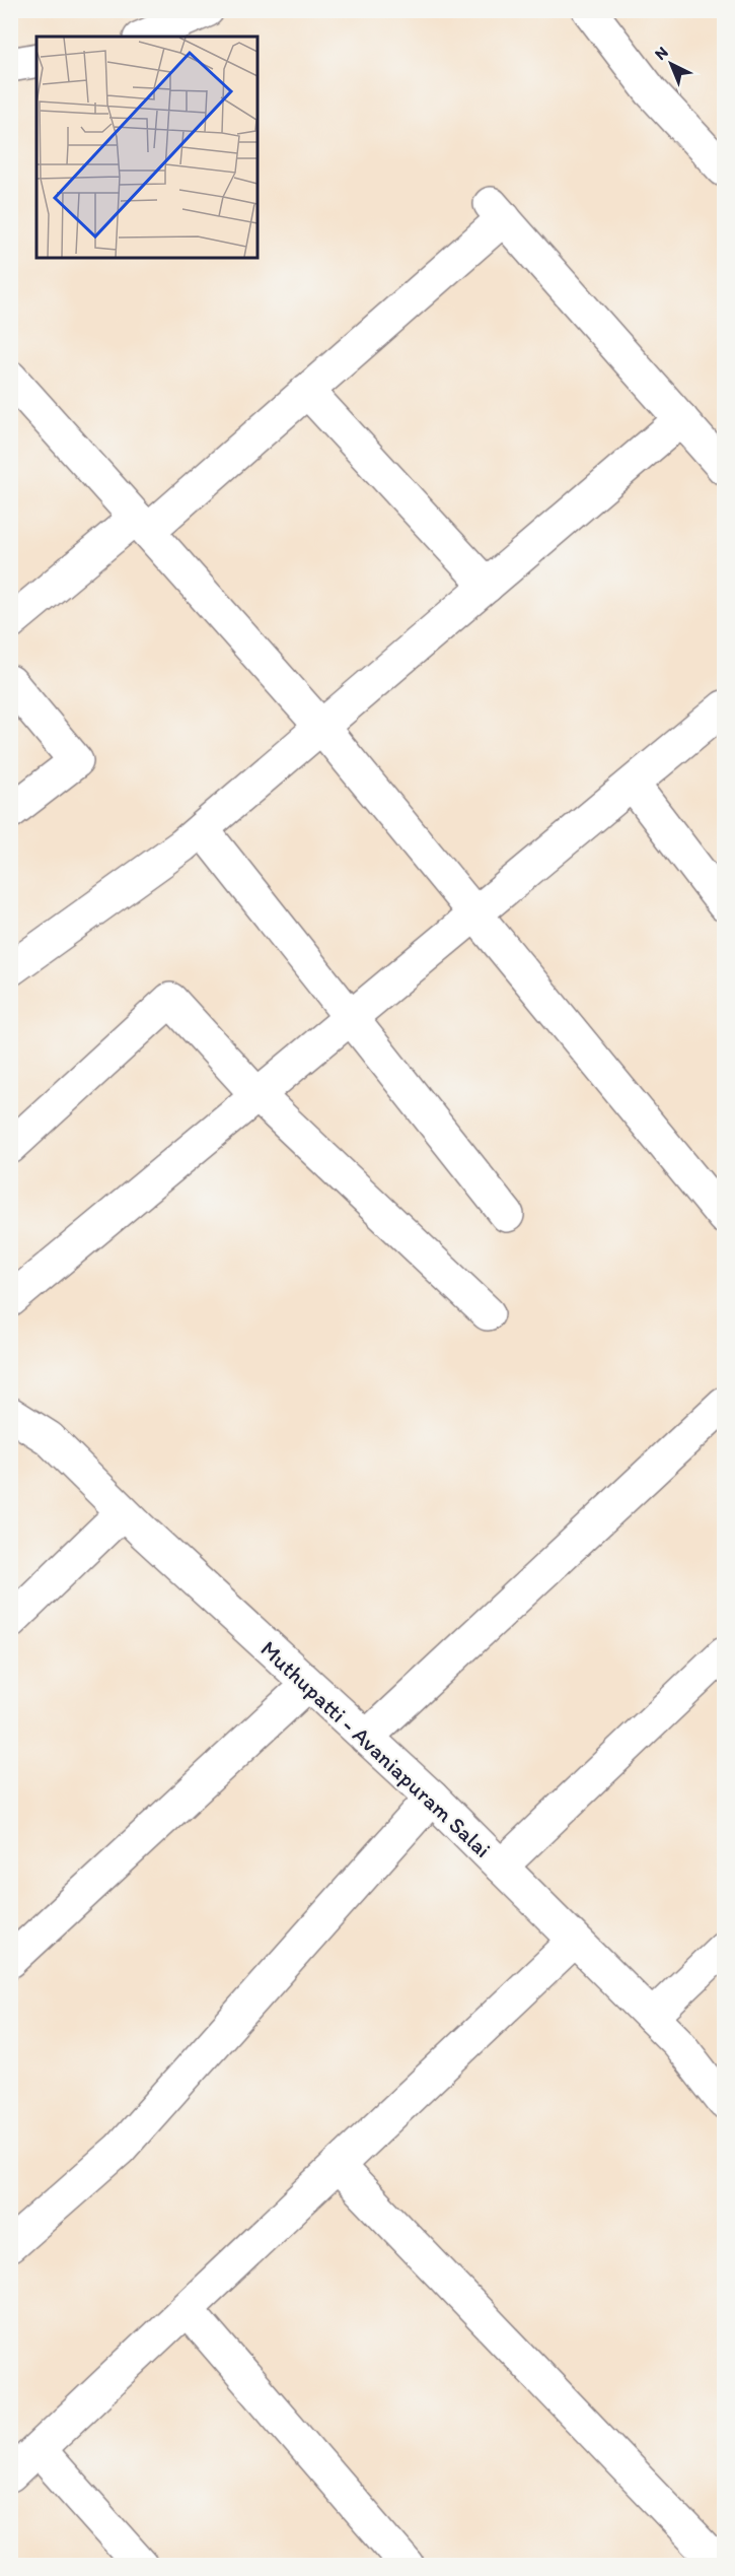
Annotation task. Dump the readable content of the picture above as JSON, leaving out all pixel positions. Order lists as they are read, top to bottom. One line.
{"streets":{"street":["Muthupatti - Avaniapuram Salai"]},"north":"top left"}
